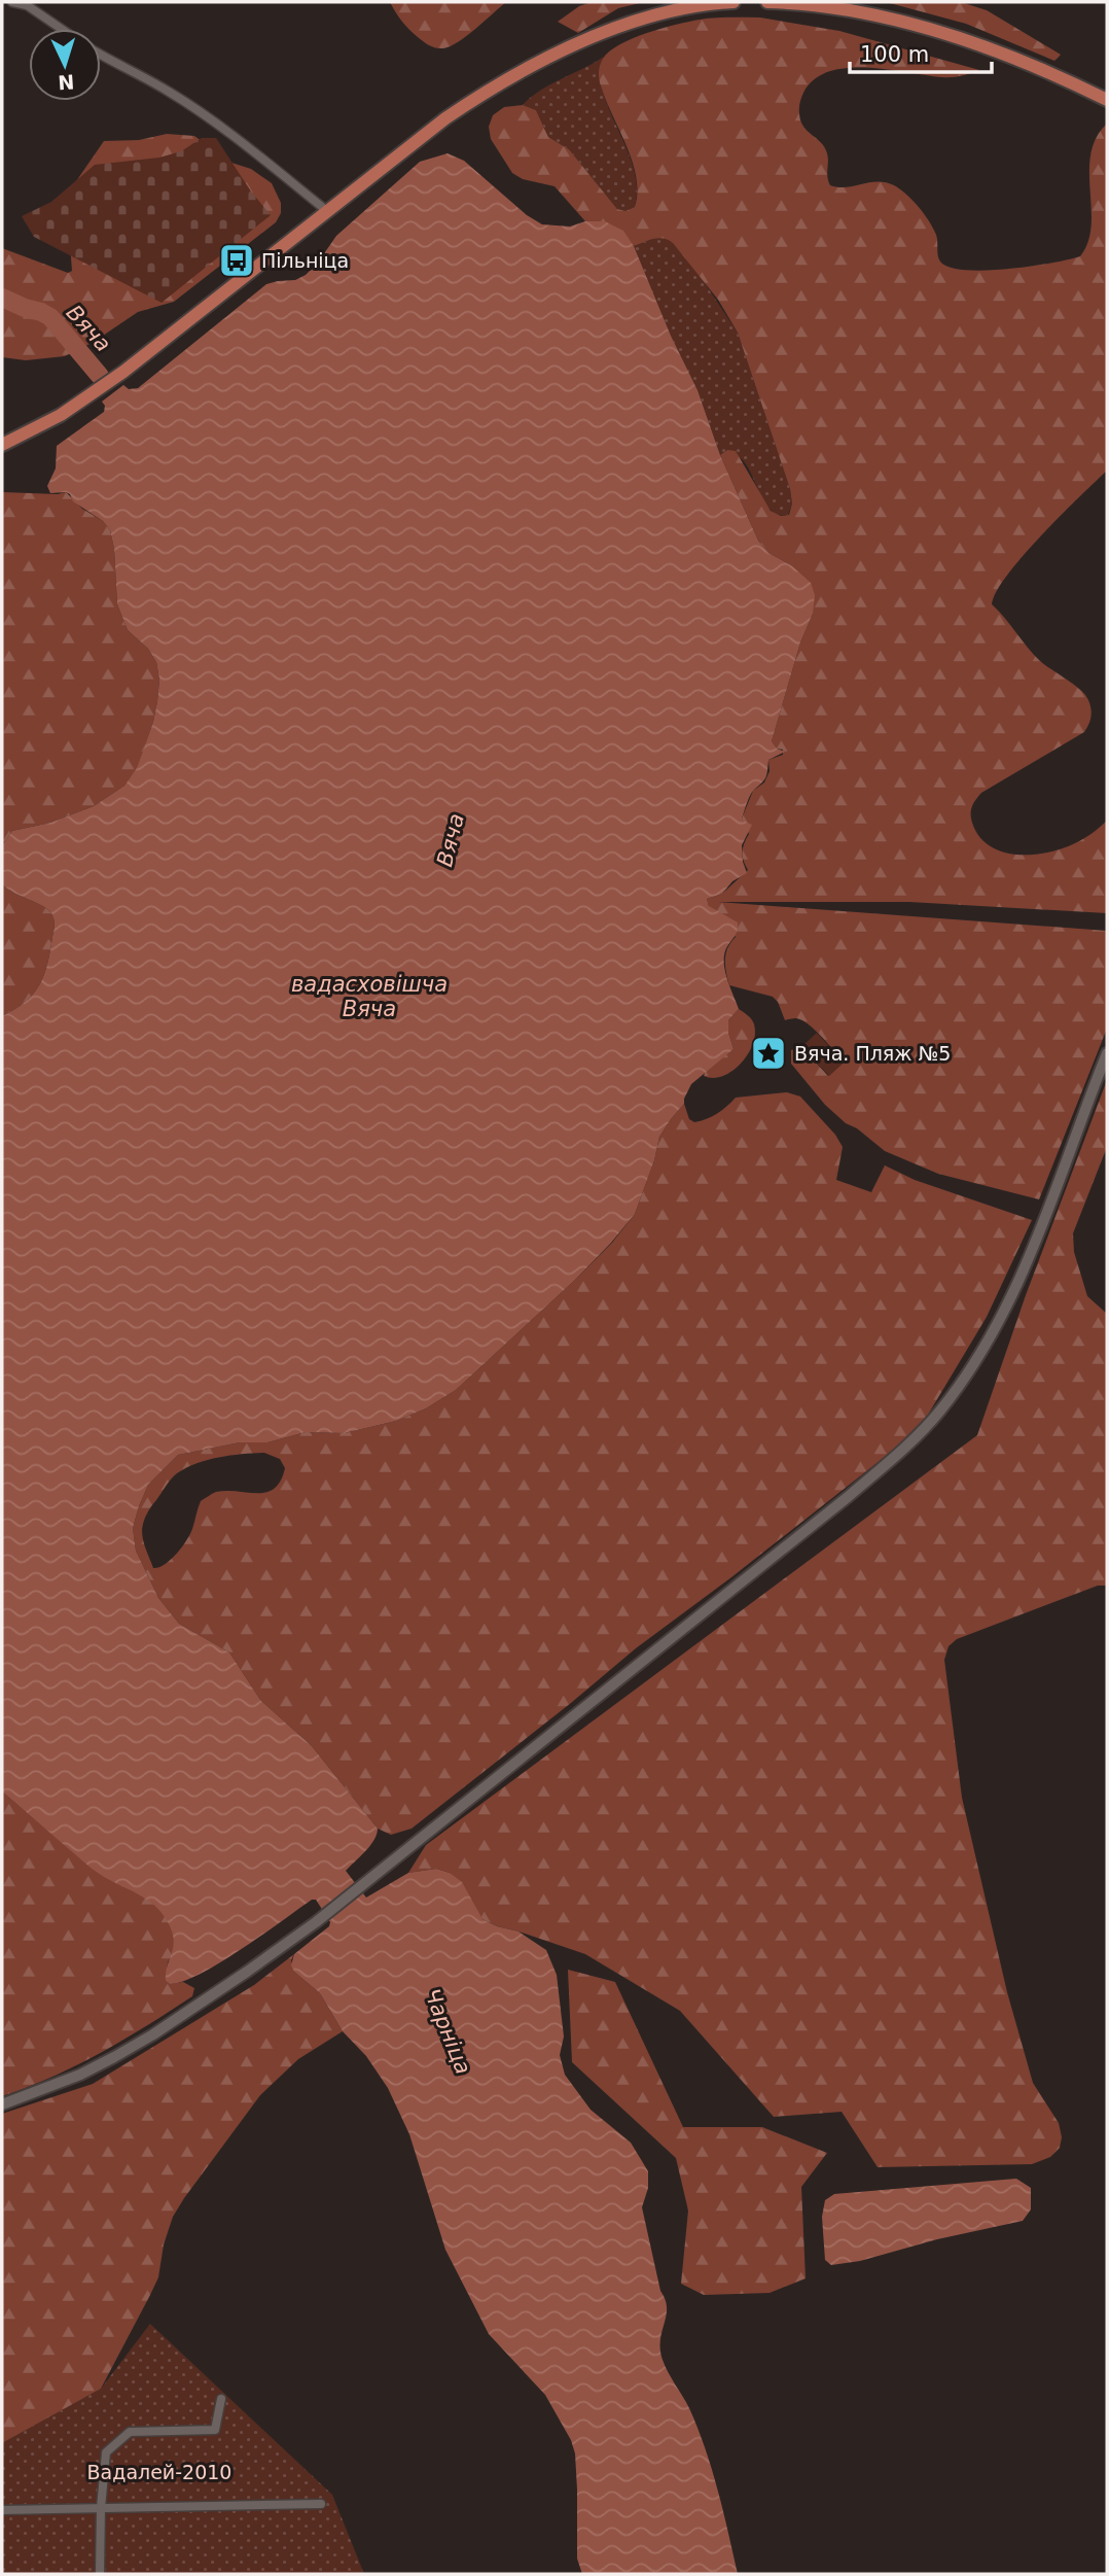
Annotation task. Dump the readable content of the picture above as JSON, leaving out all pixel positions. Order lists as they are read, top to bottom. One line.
{"water":["Вяча","вадасховішча Вяча","Чарніца"],"parks":["Вадалей-2010"],"places":{"bus stop":["Пільніца"],"place":["Вяча. Пляж №5"]},"scale_bar":"100 m","north":"bottom"}
